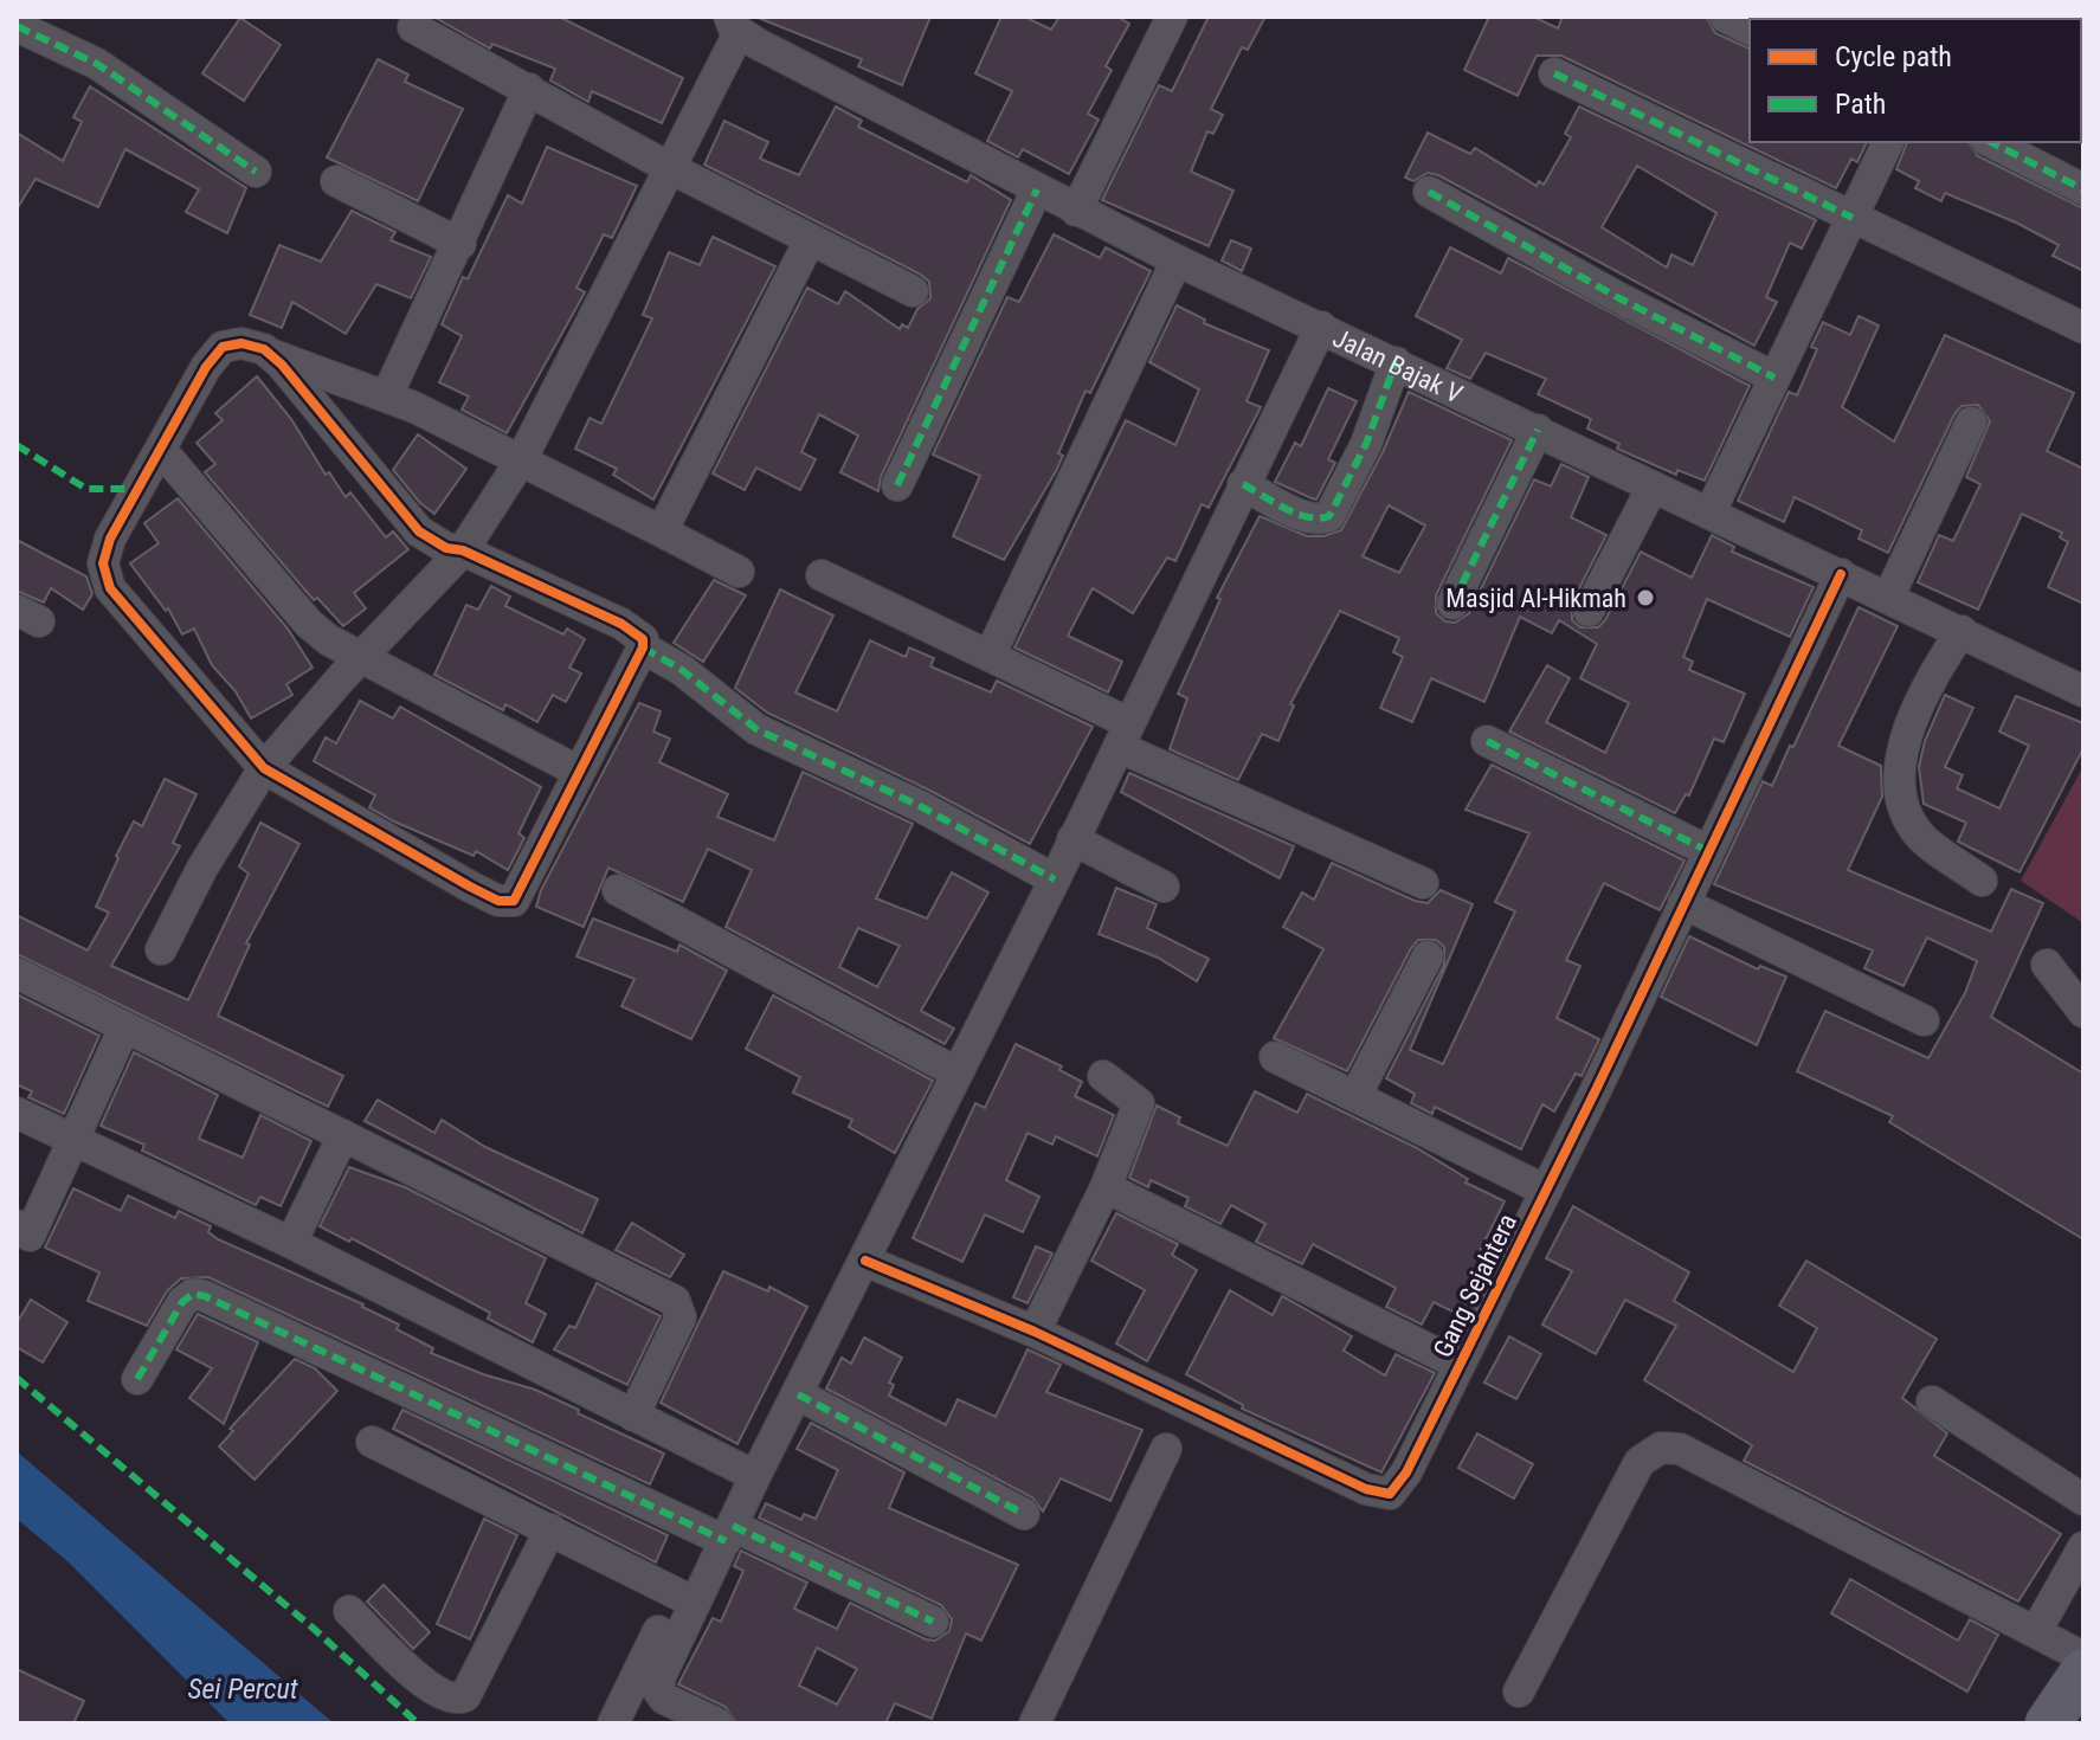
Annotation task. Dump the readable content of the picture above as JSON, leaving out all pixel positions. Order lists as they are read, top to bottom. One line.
{"streets":{"street":["Jalan Bajak V","Gang Sejahtera"]},"crossings":[["Jalan Bajak V","Gang Sejahtera"]],"water":["Sei Percut"],"places":["Masjid Al-Hikmah"],"legend":["Cycle path","Path"]}
